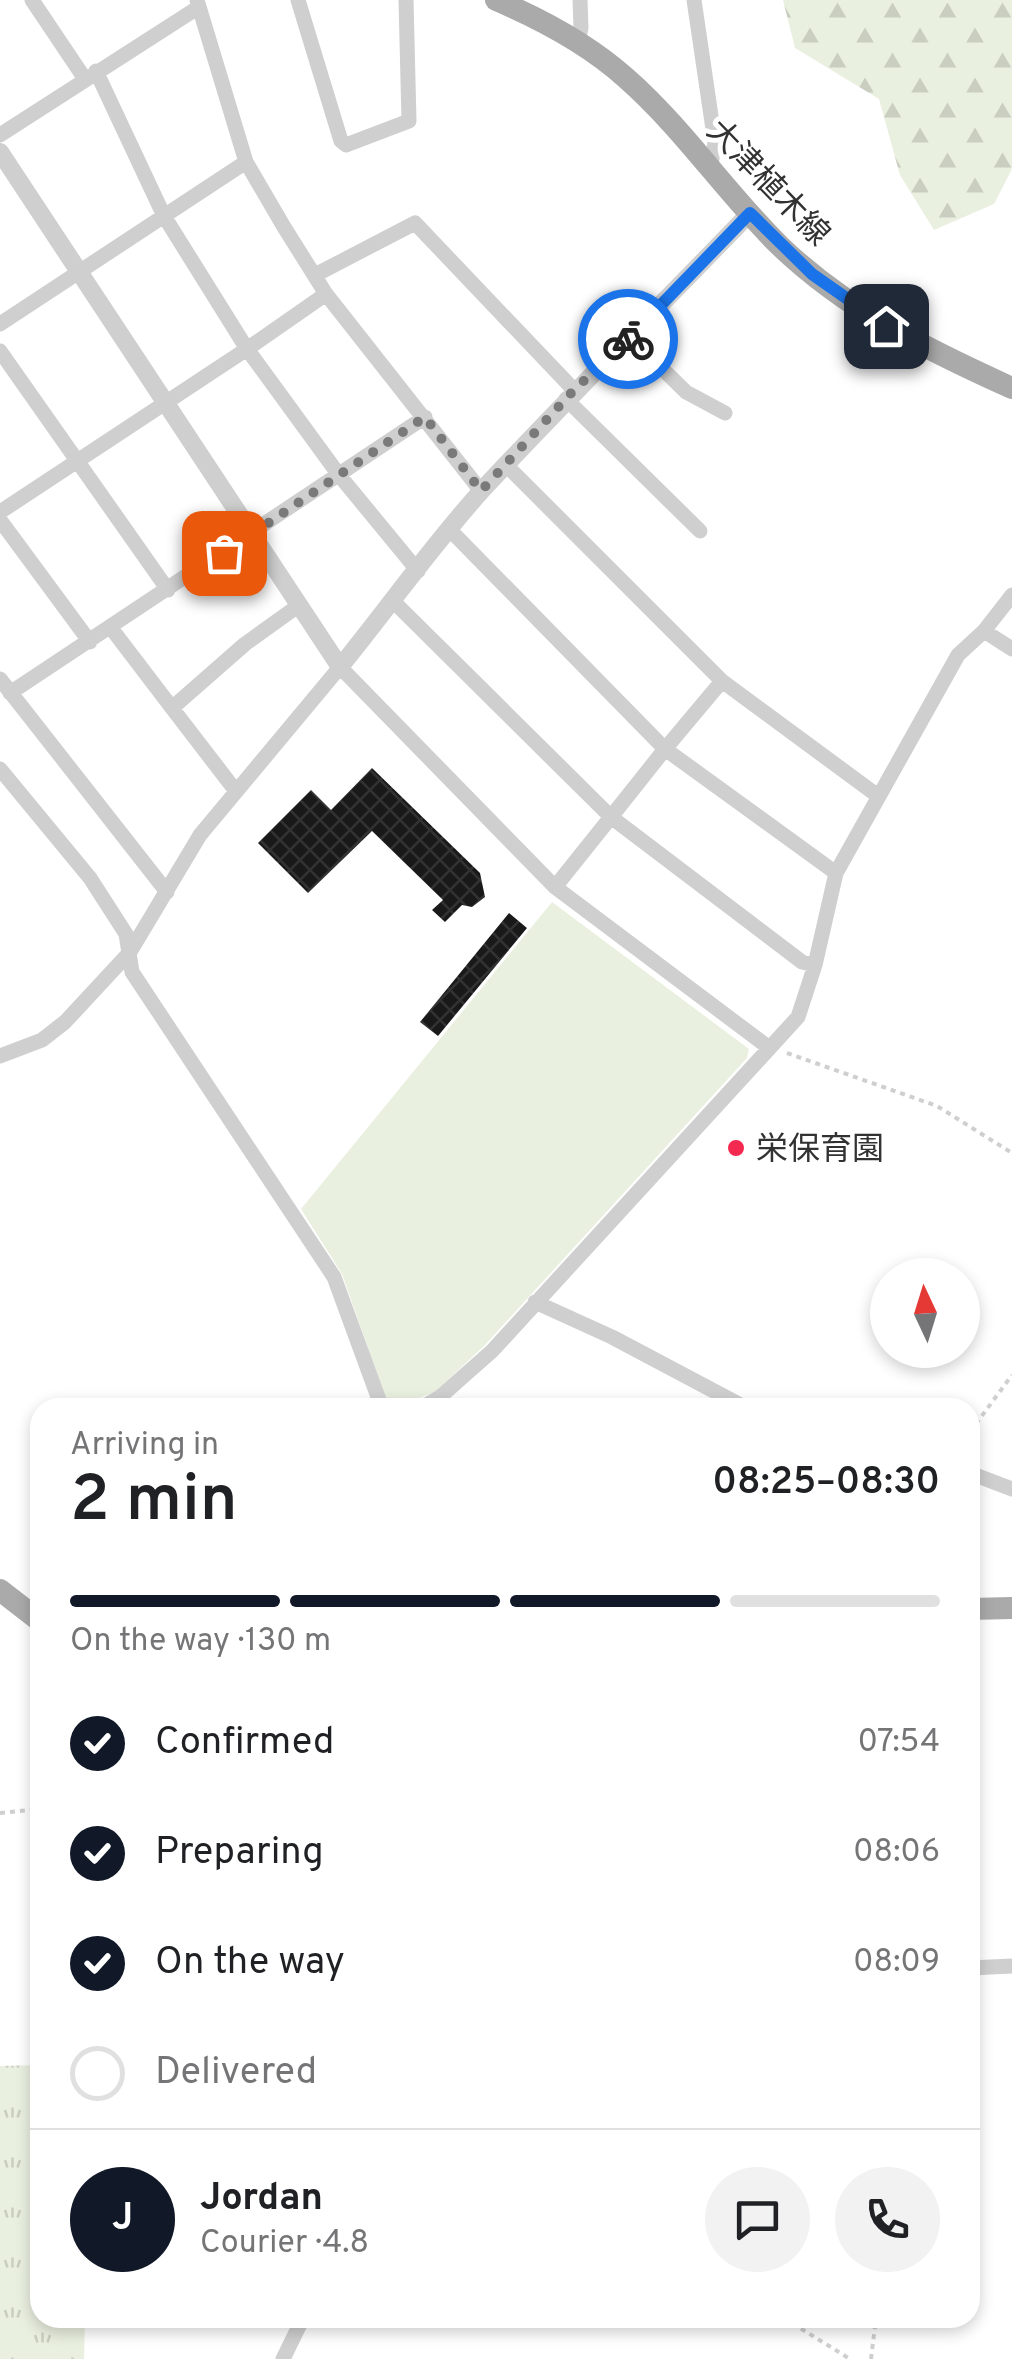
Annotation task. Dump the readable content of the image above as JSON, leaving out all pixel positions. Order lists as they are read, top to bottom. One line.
{"streets":{"main road":["大津植木線"]},"places":["栄保育園"],"north":"top","page":{"heading":["2 min","Arriving in","08:25–08:30"],"panel":["Jordan","Courier · 4.8"],"bar":"On the way · 130 m","list":[["Confirmed","07:54"],["Preparing","08:06"],["On the way","08:09"],"Delivered"],"round":"J"}}
